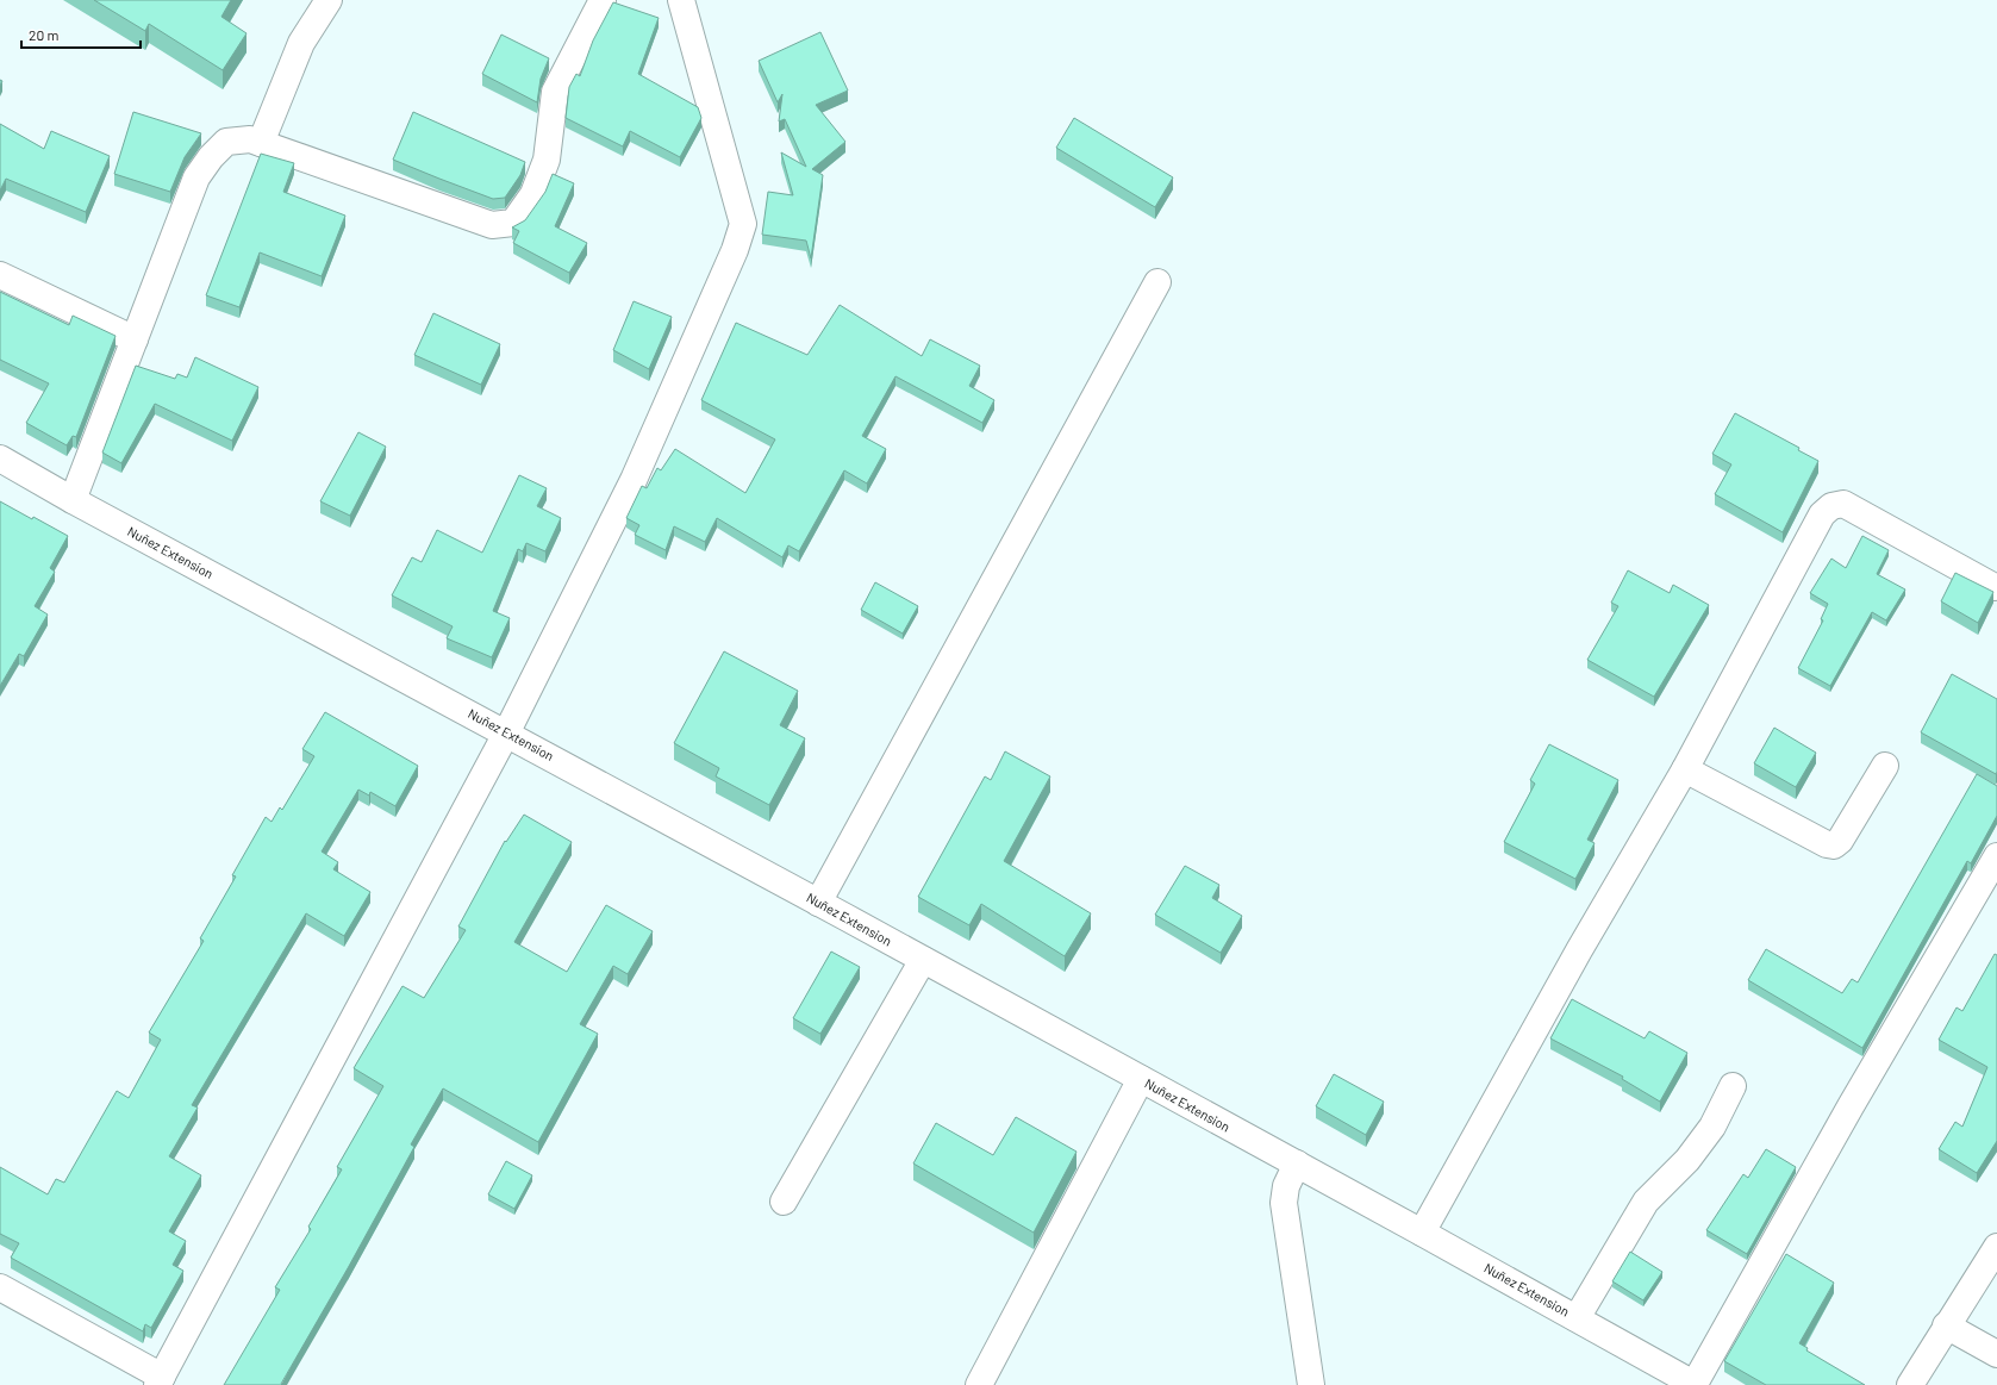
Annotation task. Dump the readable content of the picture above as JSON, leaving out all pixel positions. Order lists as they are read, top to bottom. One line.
{"streets":{"street":["Nuñez Extension"]},"scale_bar":"20 m"}
